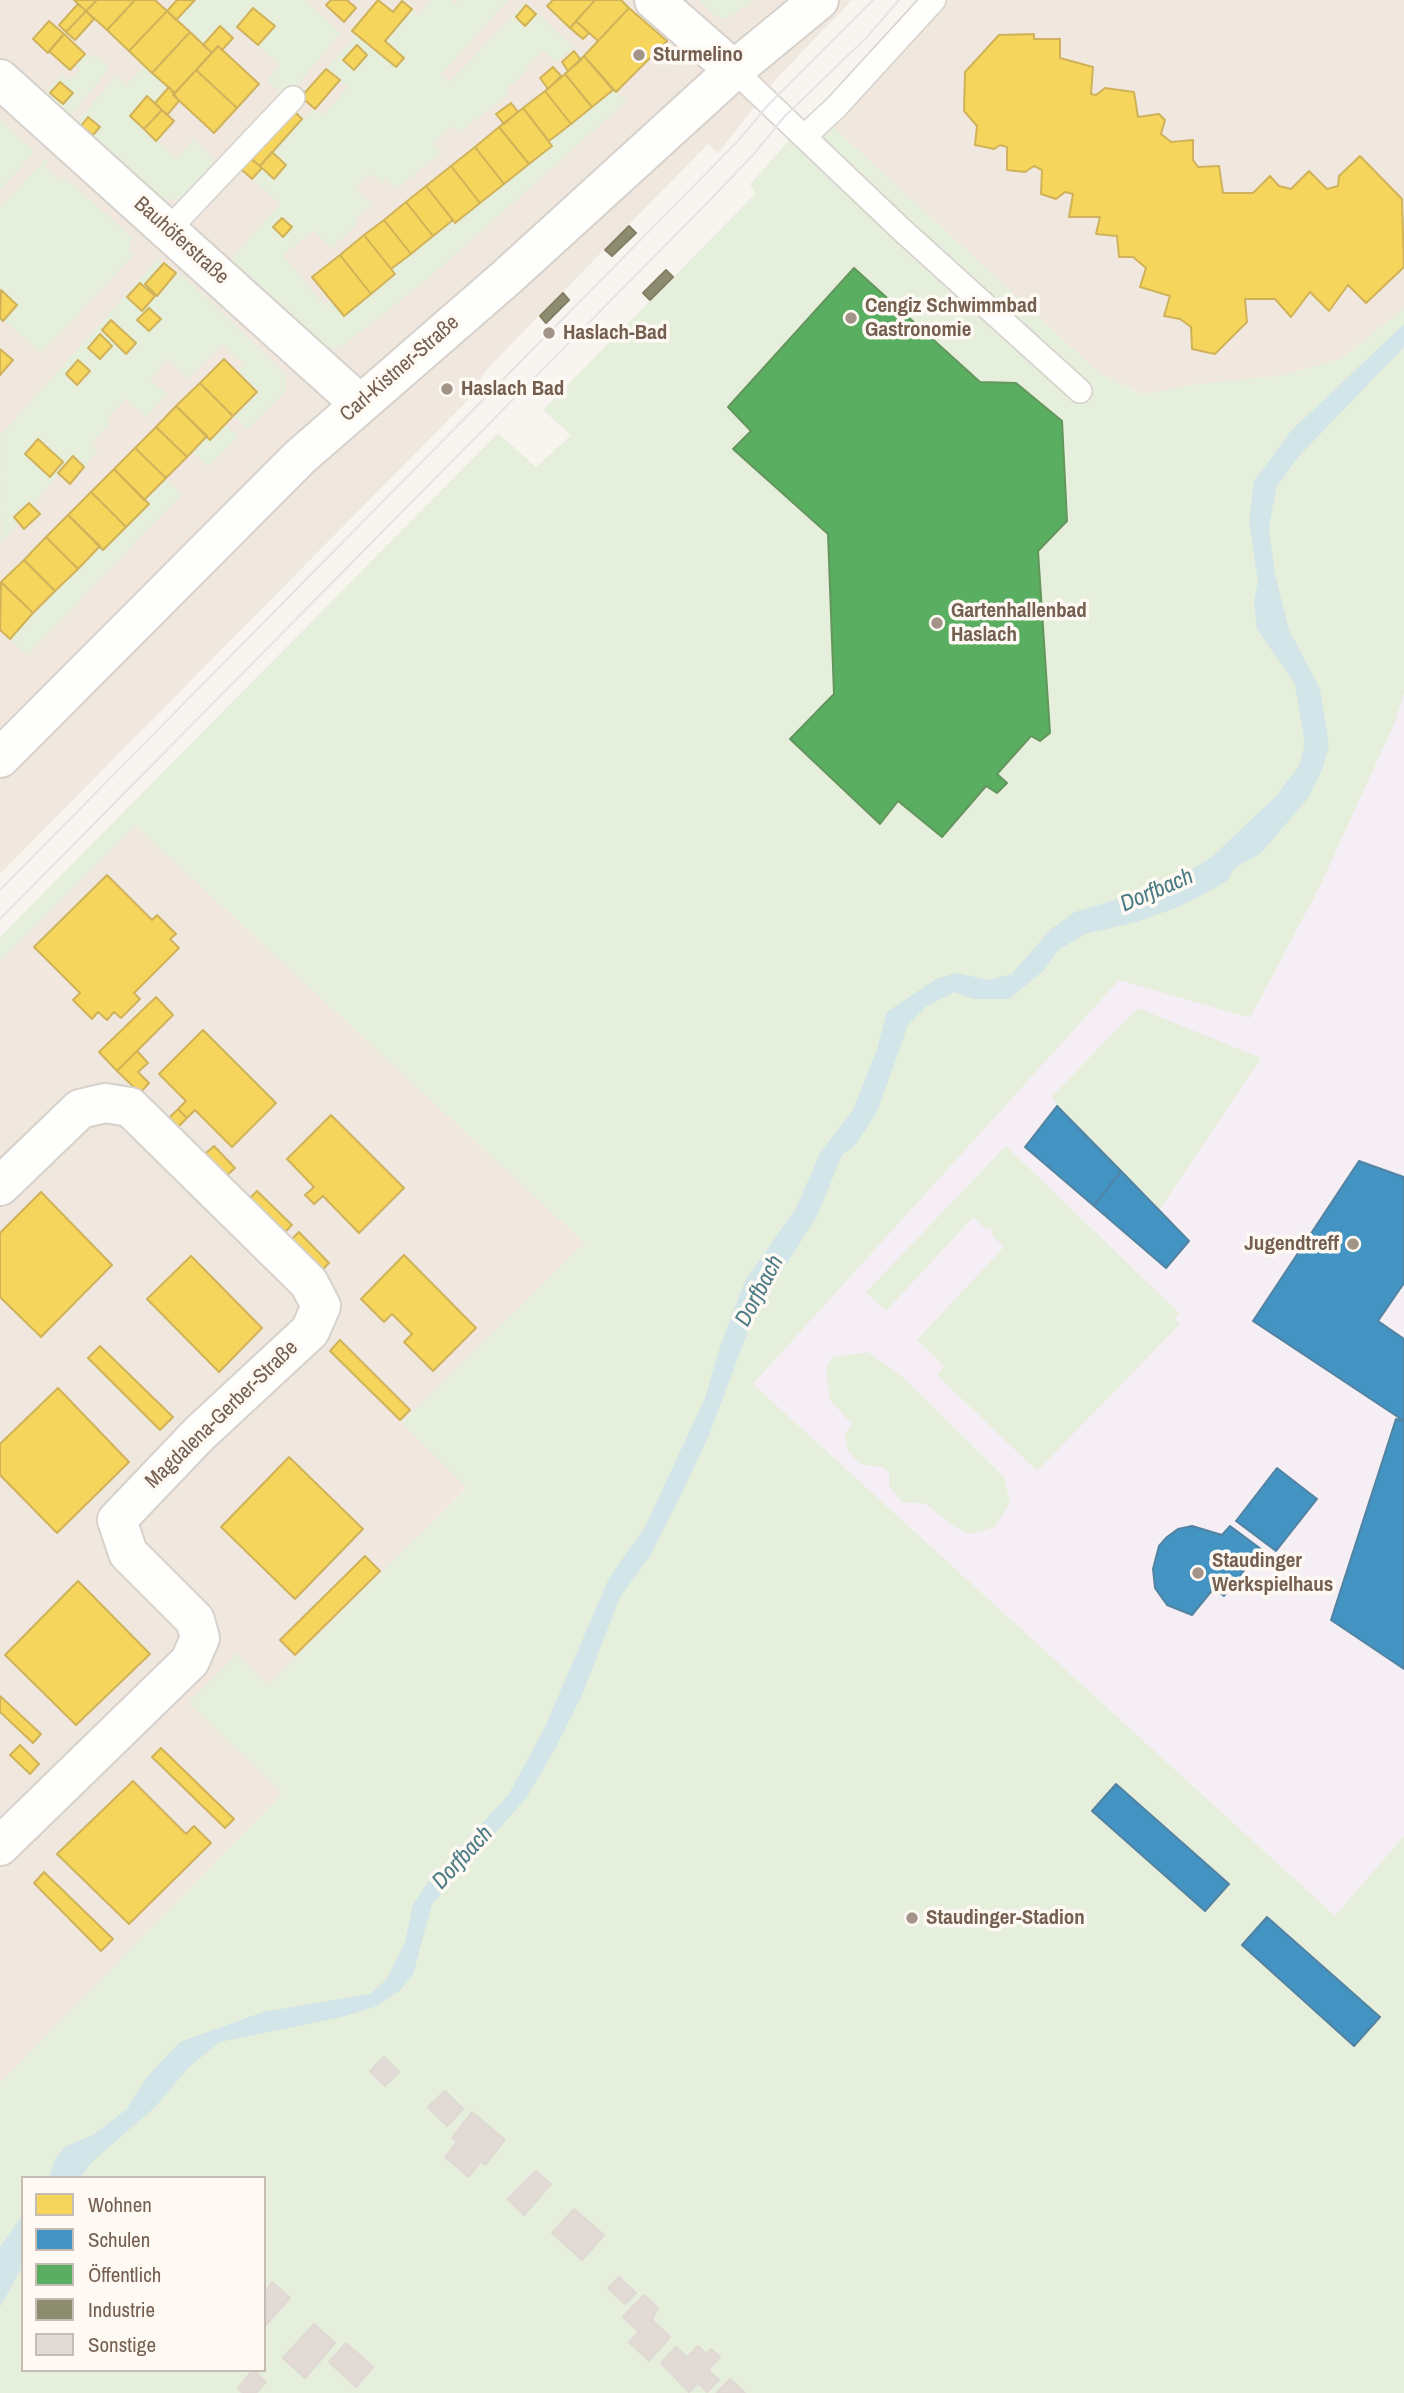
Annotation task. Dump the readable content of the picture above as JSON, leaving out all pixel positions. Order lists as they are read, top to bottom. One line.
{"streets":{"street":["Bauhöferstraße","Carl-Kistner-Straße","Magdalena-Gerber-Straße"]},"crossings":[["Bauhöferstraße","Carl-Kistner-Straße"]],"water":["Dorfbach"],"places":["Sturmelino","Cengiz Schwimmbad Gastronomie","Haslach-Bad","Haslach Bad","Gartenhallenbad Haslach","Jugendtreff","Staudinger Werkspielhaus","Staudinger-Stadion"],"legend":["Wohnen","Schulen","Öffentlich","Industrie","Sonstige"]}
